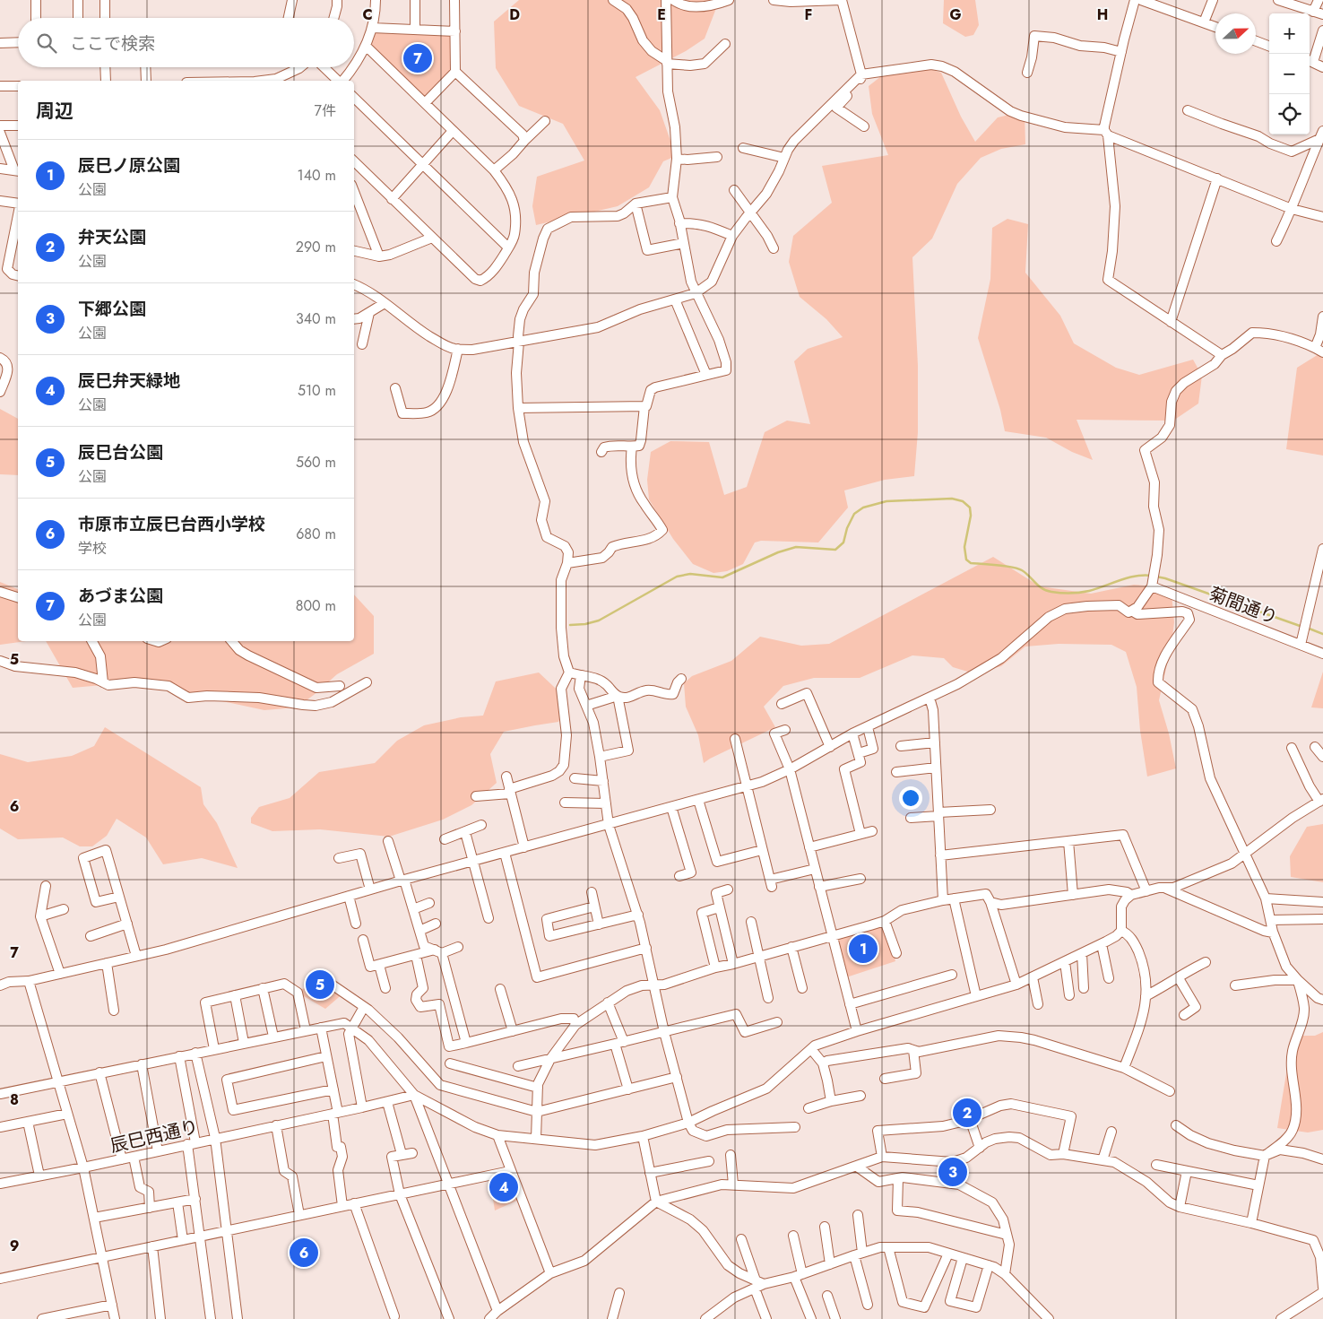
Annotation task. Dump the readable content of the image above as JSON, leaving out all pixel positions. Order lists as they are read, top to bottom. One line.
{"streets":{"street":["菊間通り","辰巳西通り"]},"north":"right","page":{"map_buttons":["+","−"],"search":"ここで検索","pins":["7","1","5","2","3","4","6"],"heading":["周辺","7件"],"list":[{"mark":"1","name":"辰巳ノ原公園","note":"公園","value":"140 m"},{"mark":"2","name":"弁天公園","note":"公園","value":"290 m"},{"mark":"3","name":"下郷公園","note":"公園","value":"340 m"},{"mark":"4","name":"辰巳弁天緑地","note":"公園","value":"510 m"},{"mark":"5","name":"辰巳台公園","note":"公園","value":"560 m"},{"mark":"6","name":"市原市立辰巳台西小学校","note":"学校","value":"680 m"},{"mark":"7","name":"あづま公園","note":"公園","value":"800 m"}]},"grid":{"columns":["C","D","E","F","G","H"],"rows":["5","6","7","8","9"]}}
